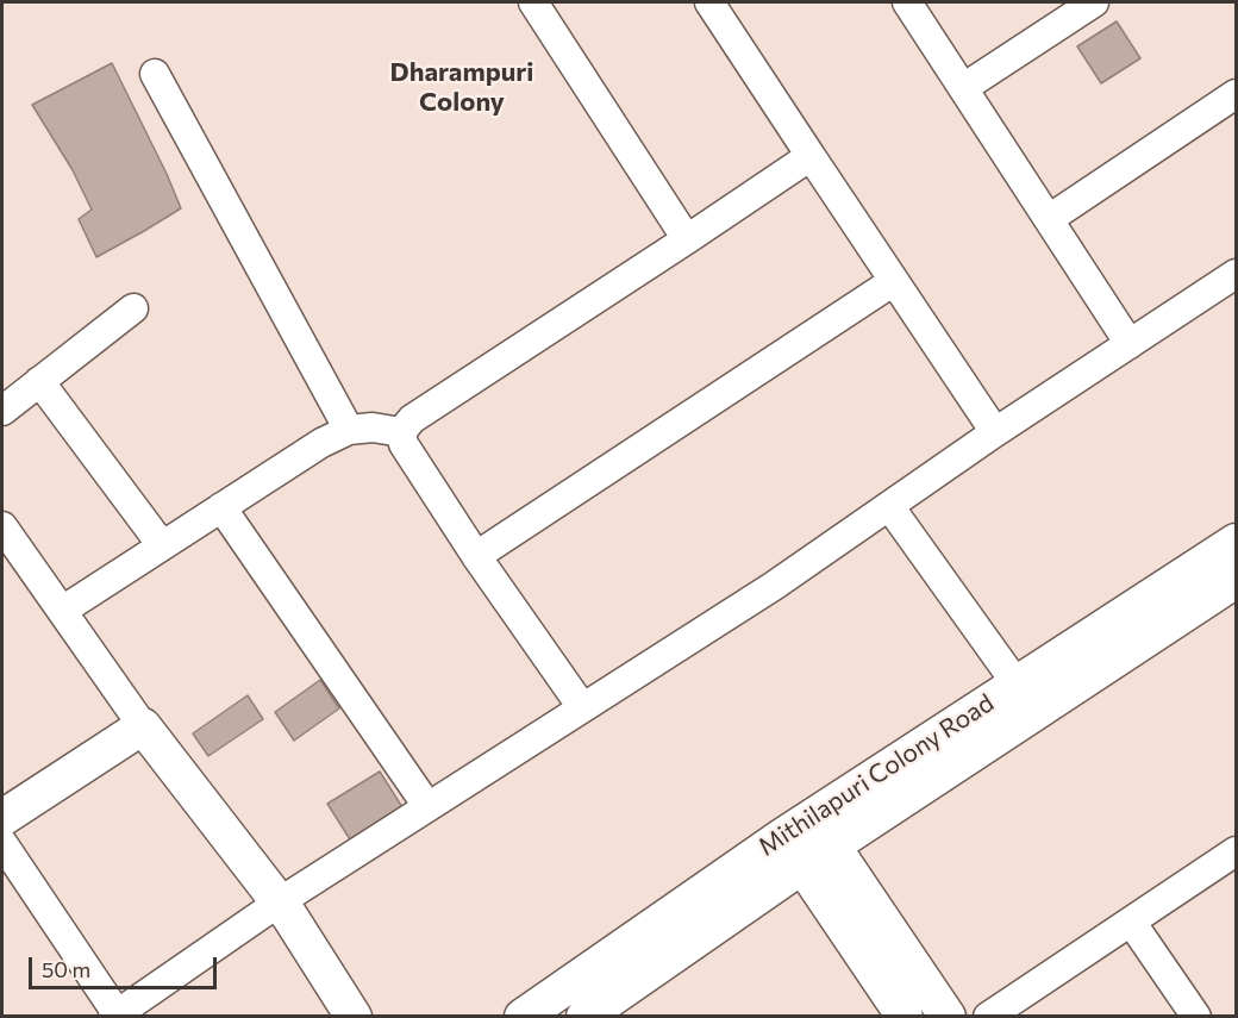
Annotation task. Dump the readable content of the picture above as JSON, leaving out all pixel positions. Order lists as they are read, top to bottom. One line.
{"streets":{"street":["Mithilapuri Colony Road"]},"districts":["Dharampuri Colony"],"scale_bar":"50 m"}
